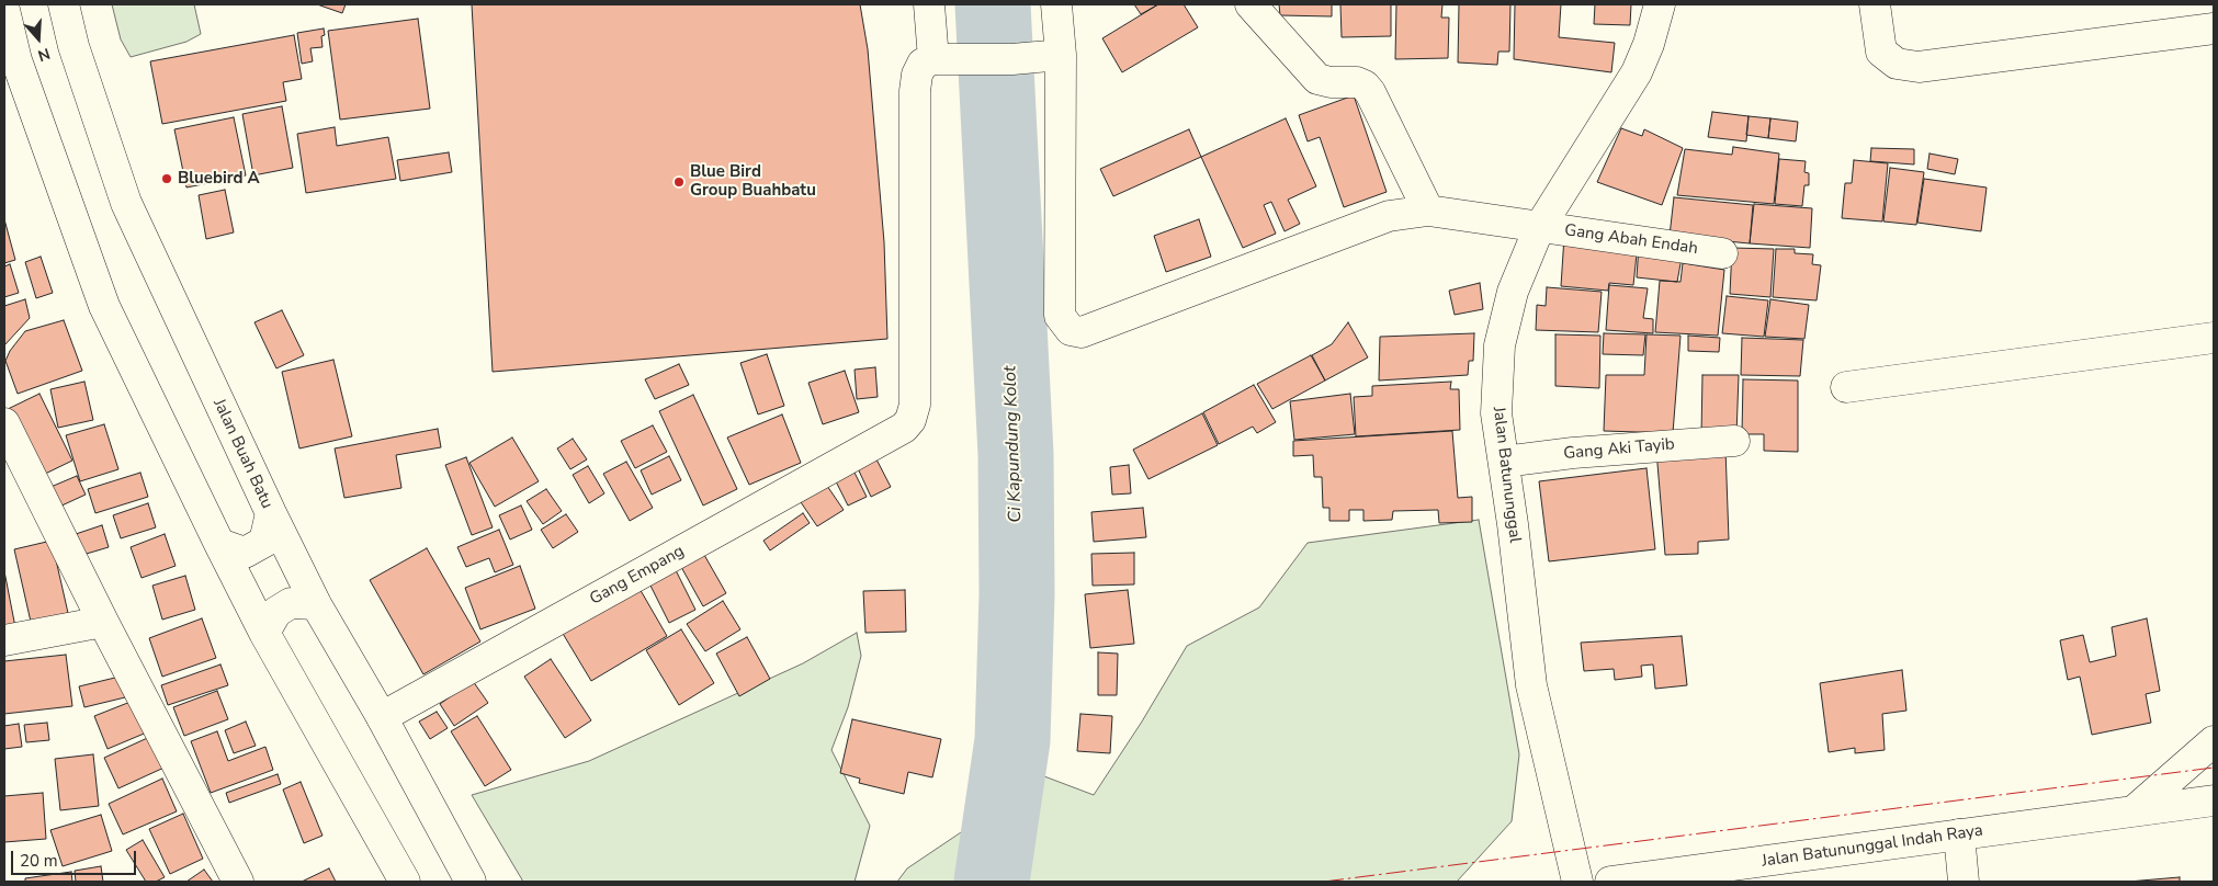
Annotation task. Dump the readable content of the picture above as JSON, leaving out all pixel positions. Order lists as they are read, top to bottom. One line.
{"streets":{"street":["Gang Abah Endah","Gang Aki Tayib","Jalan Buah Batu","Jalan Batununggal","Gang Empang","Jalan Batununggal Indah Raya"]},"crossings":[["Gang Abah Endah","Jalan Batununggal"],["Gang Aki Tayib","Jalan Batununggal"],["Jalan Buah Batu","Gang Empang"]],"water":["Ci Kapundung Kolot"],"places":["Bluebird A","Blue Bird Group Buahbatu"],"scale_bar":"20 m","north":"bottom"}
